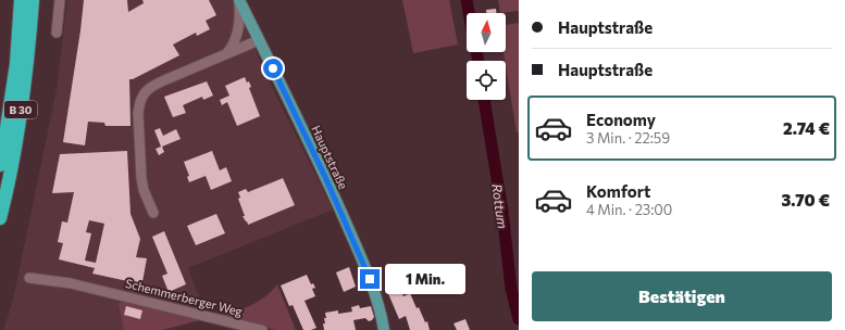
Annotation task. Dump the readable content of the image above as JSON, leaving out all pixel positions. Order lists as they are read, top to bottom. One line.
{"streets":{"highway":["B 30"],"main road":["Hauptstraße"],"street":["Schemmerberger Weg"]},"water":["Rottum"],"north":"top","page":{"banner":["Hauptstraße","Hauptstraße"],"list":[{"name":"Economy","note":"3 Min. · 22:59","value":"2.74 €"},{"name":"Komfort","note":"4 Min. · 23:00","value":"3.70 €"}],"buttons":"Bestätigen","bubble":"1 Min."}}
